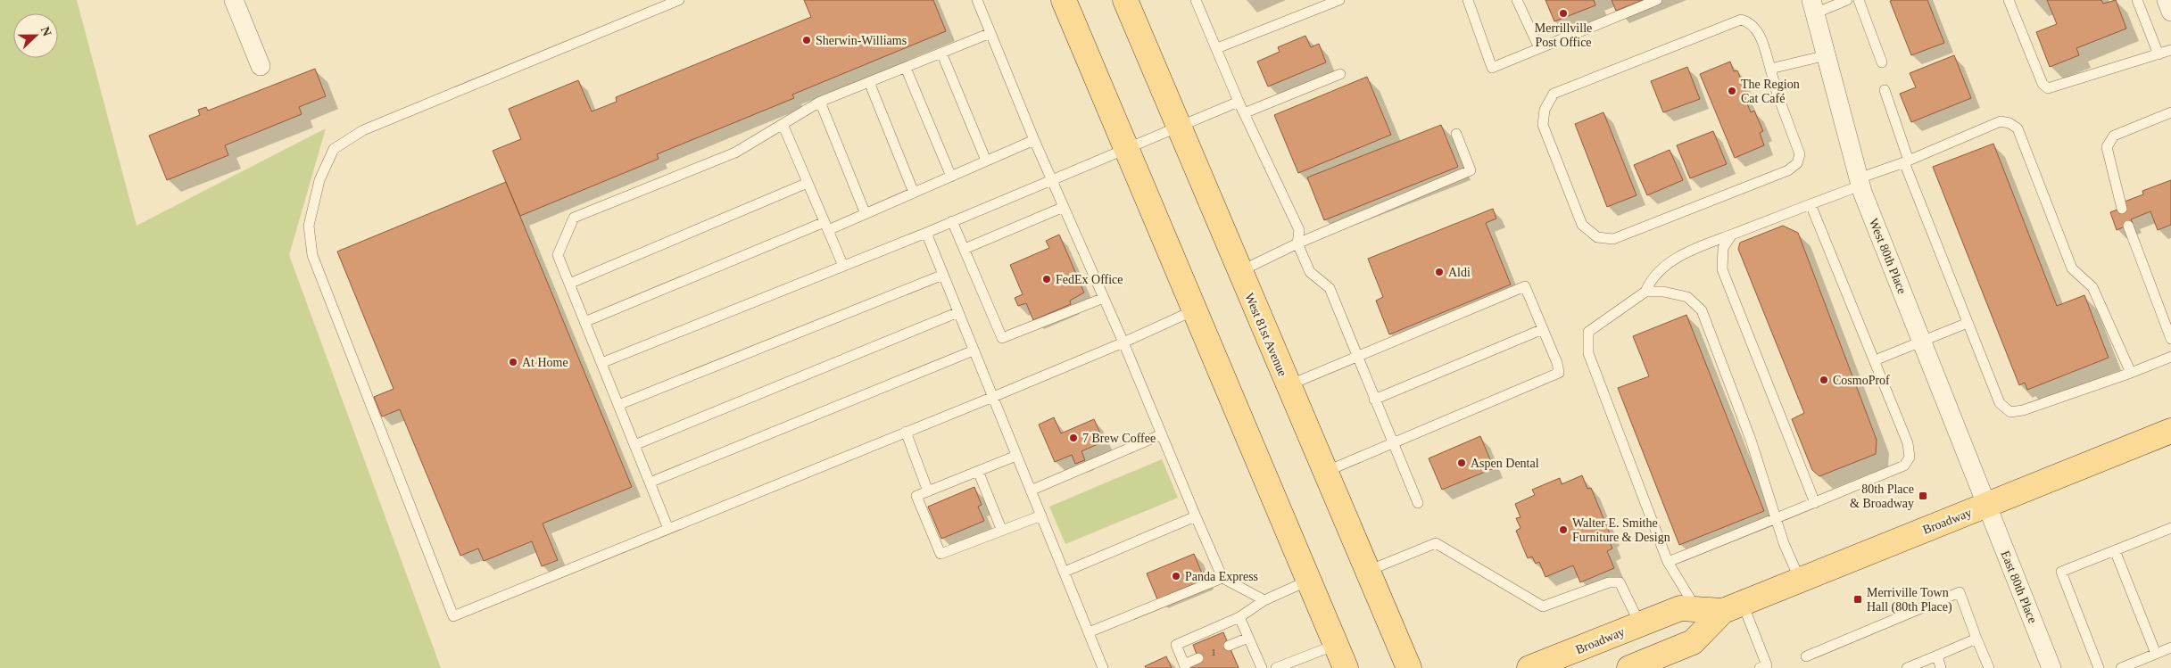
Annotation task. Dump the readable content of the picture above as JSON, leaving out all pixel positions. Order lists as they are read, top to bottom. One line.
{"streets":{"main road":["West 81st Avenue","Broadway"],"street":["West 80th Place","East 80th Place"]},"crossings":[["West 80th Place","Broadway"],["West 80th Place","East 80th Place"],["Broadway","East 80th Place"]],"places":{"other":["Merrillville Post Office","Sherwin-Williams","The Region Cat Café","Aldi","FedEx Office","At Home","CosmoProf","7 Brew Coffee","Aspen Dental","Walter E. Smithe Furniture & Design","Panda Express"],"transit":["80th Place & Broadway","Merriville Town Hall (80th Place)"]},"house_numbers":["1"],"north":"right"}
